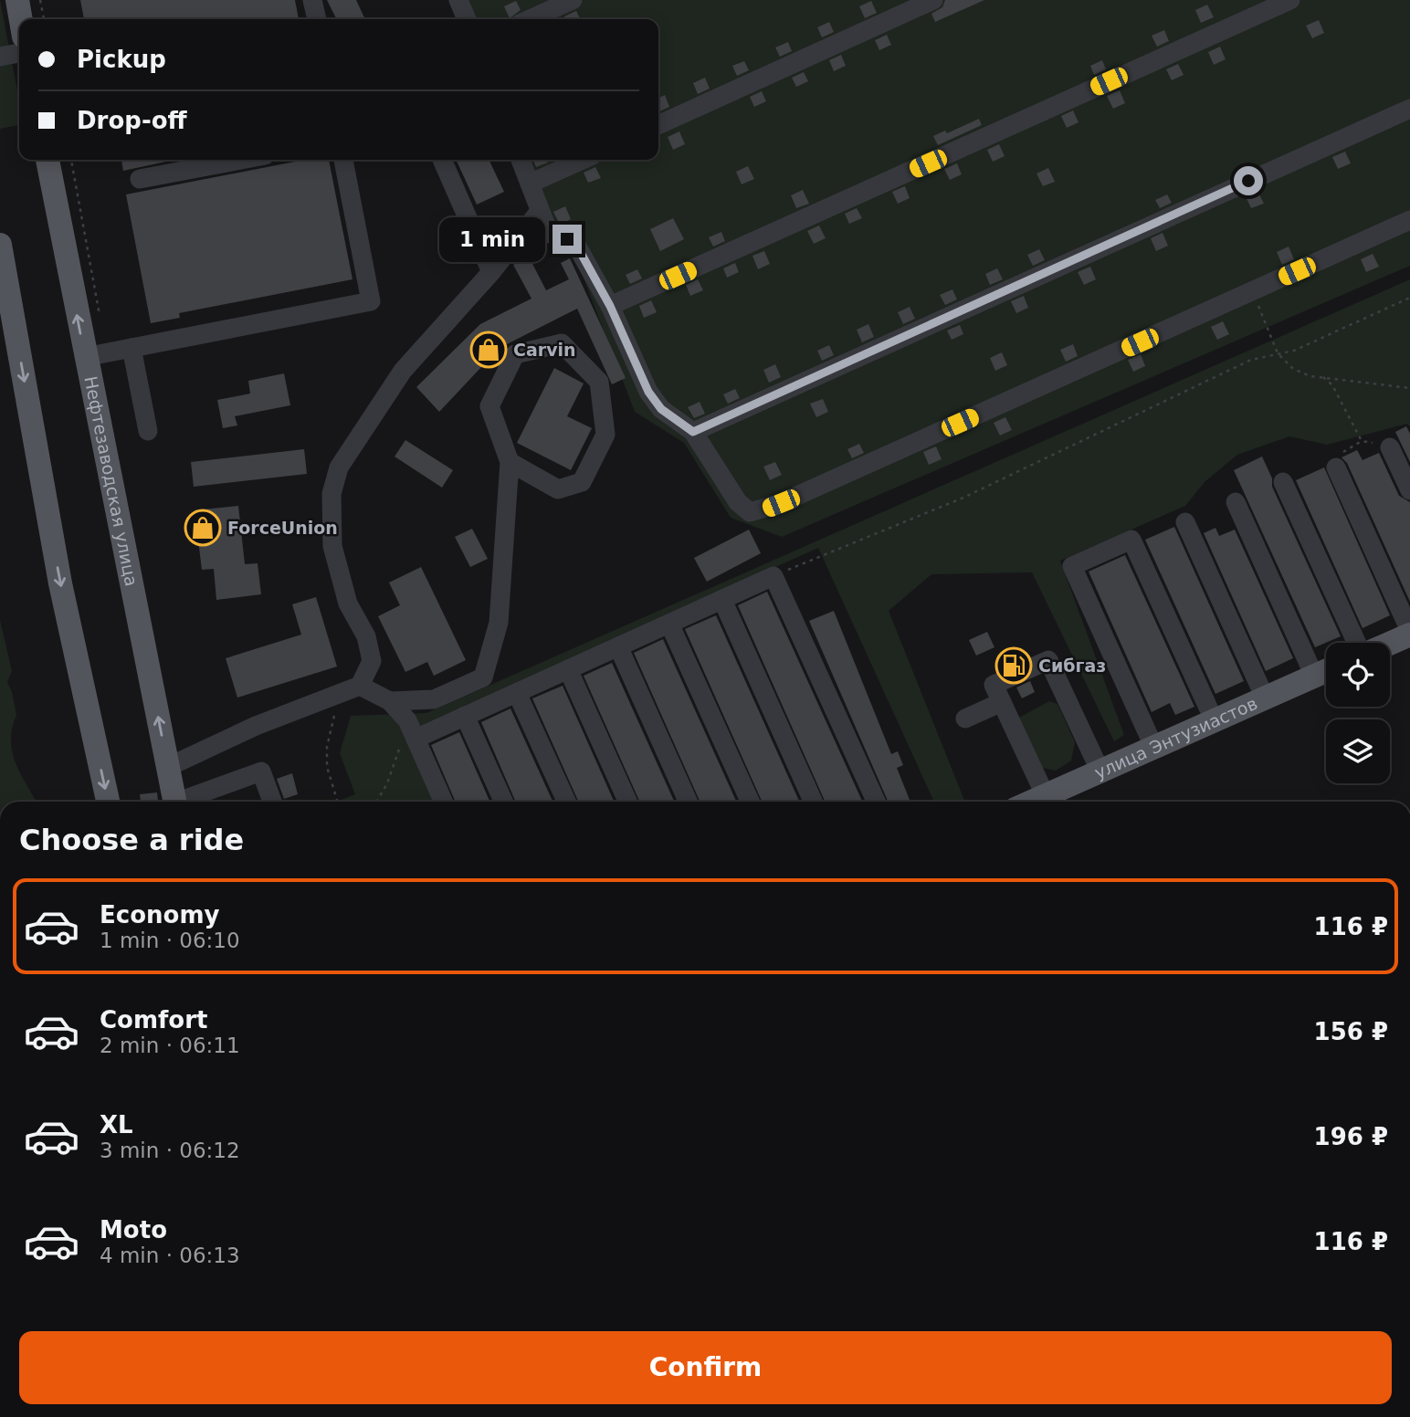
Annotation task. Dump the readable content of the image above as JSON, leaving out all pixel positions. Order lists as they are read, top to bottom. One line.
{"streets":{"main road":["Нефтезаводская улица","улица Энтузиастов"]},"places":{"shop":["Carvin","ForceUnion"],"fuel station":["Сибгаз"]},"page":{"banner":["Pickup","Drop-off"],"bubble":"1 min","heading":"Choose a ride","list":[{"name":"Economy","note":"1 min · 06:10","value":"116 ₽"},{"name":"Comfort","note":"2 min · 06:11","value":"156 ₽"},{"name":"XL","note":"3 min · 06:12","value":"196 ₽"},{"name":"Moto","note":"4 min · 06:13","value":"116 ₽"}],"buttons":"Confirm"}}
